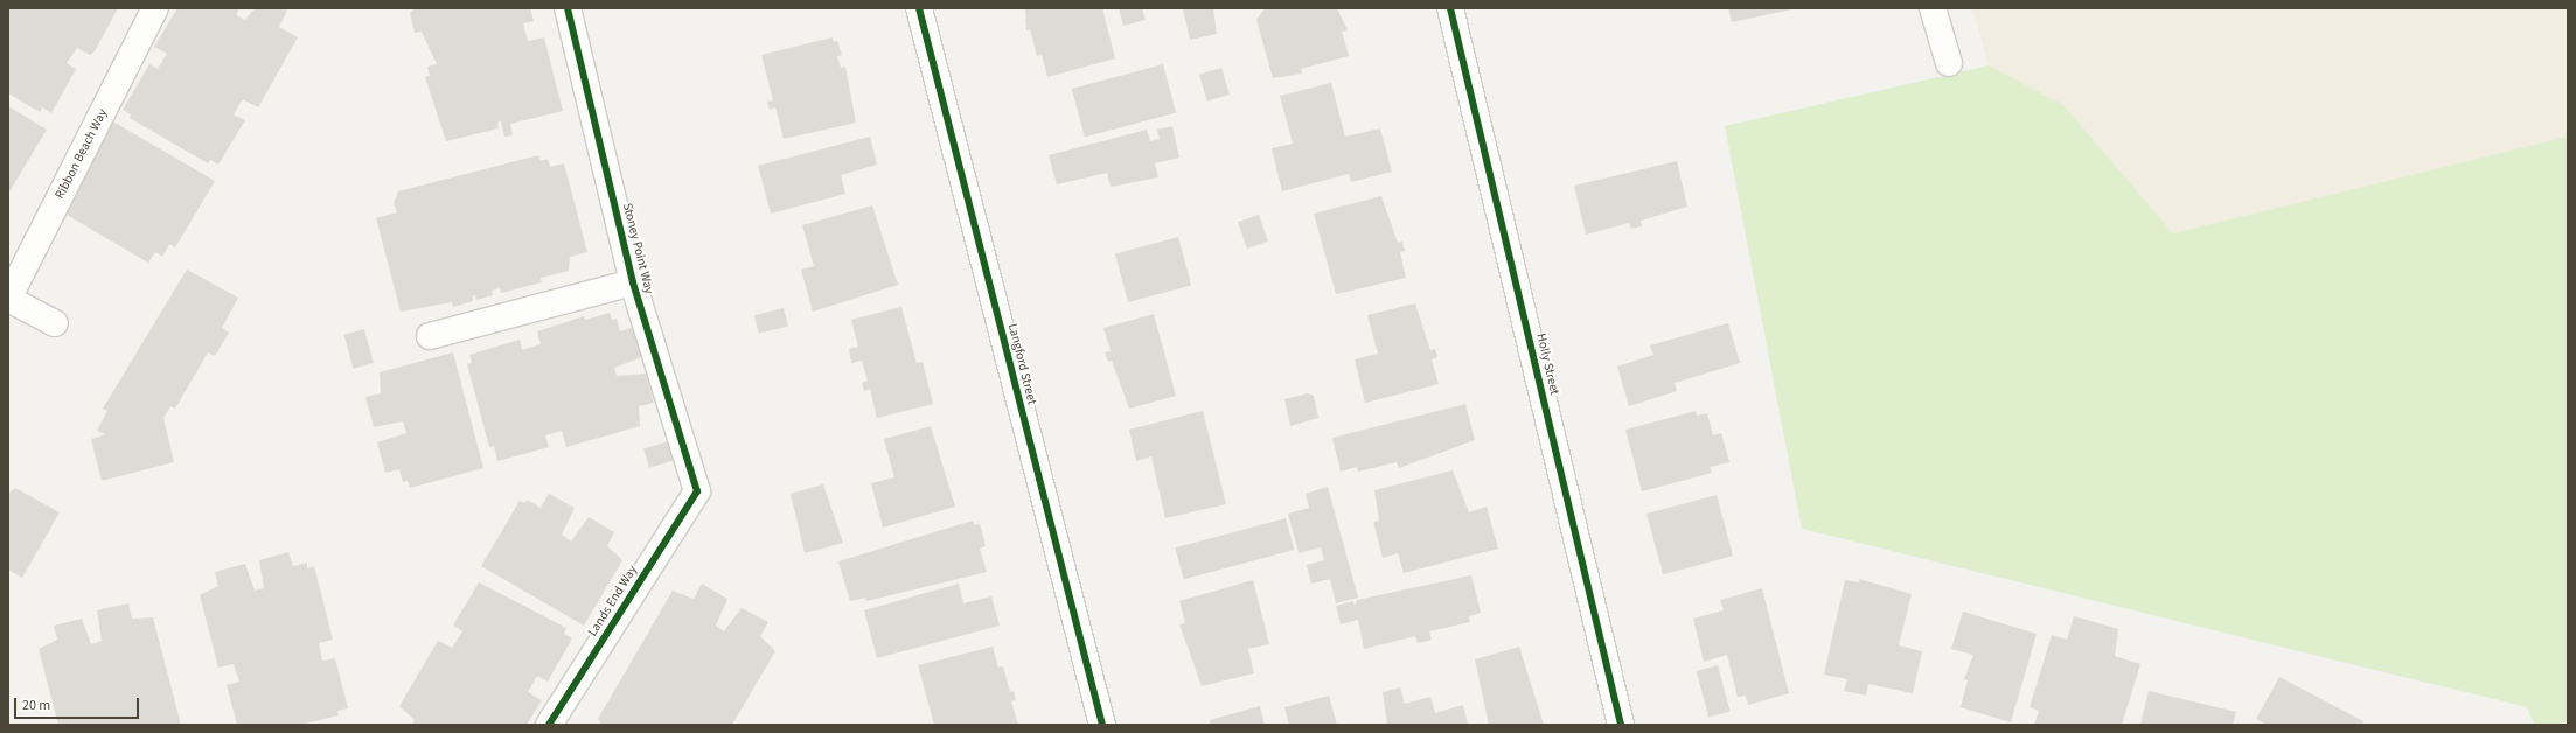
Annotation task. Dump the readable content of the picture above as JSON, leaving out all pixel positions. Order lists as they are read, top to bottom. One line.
{"streets":{"street":["Ribbon Beach Way","Stoney Point Way","Langford Street","Holly Street","Lands End Way"]},"crossings":[["Stoney Point Way","Lands End Way"]],"scale_bar":"20 m"}
